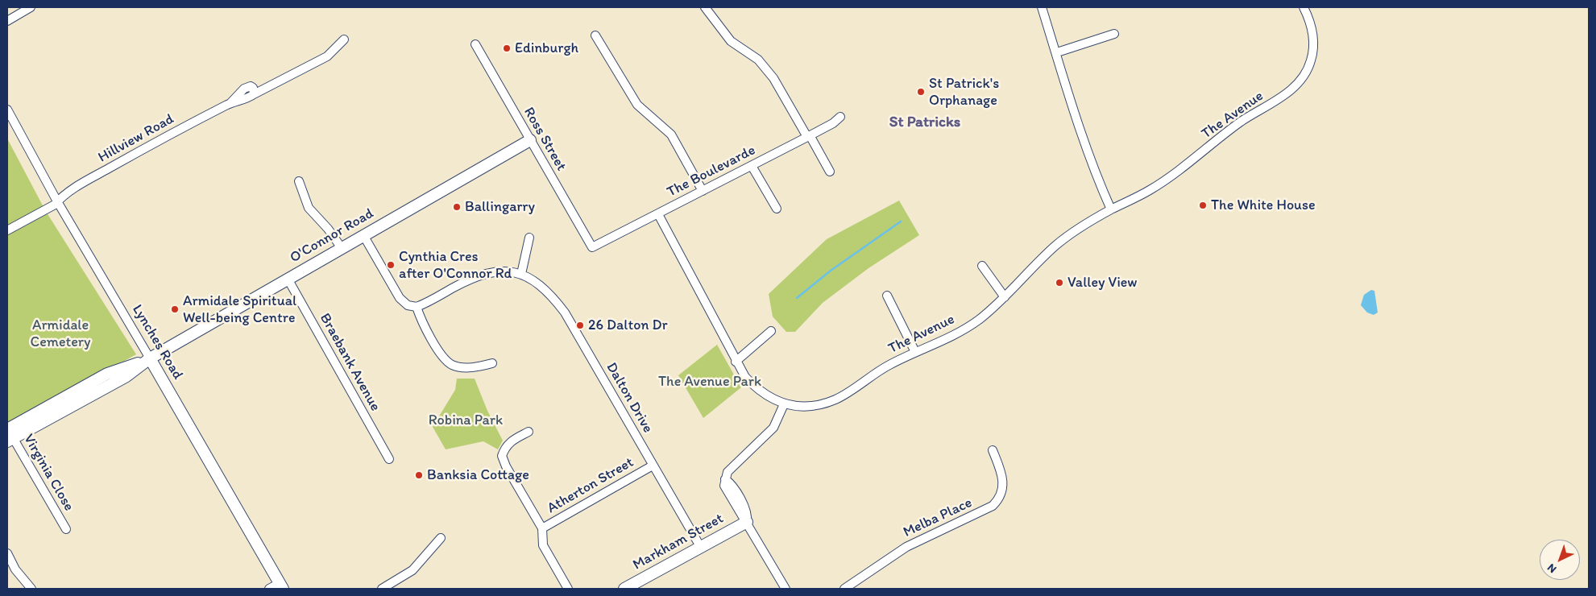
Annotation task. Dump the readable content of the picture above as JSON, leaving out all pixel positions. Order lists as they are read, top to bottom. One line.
{"streets":{"street":["The Avenue","Hillview Road","Ross Street","The Boulevarde","O'Connor Road","Lynches Road","Braebank Avenue","Dalton Drive","Virginia Close","Atherton Street","Melba Place","Markham Street"]},"crossings":[["The Avenue","The Boulevarde"],["Hillview Road","Lynches Road"],["Ross Street","The Boulevarde"],["Ross Street","O'Connor Road"],["O'Connor Road","Lynches Road"],["O'Connor Road","Braebank Avenue"],["O'Connor Road","Virginia Close"],["Dalton Drive","Atherton Street"],["Dalton Drive","Markham Street"]],"districts":["St Patricks"],"parks":["Armidale Cemetery","The Avenue Park","Robina Park"],"places":["Edinburgh","St Patrick's Orphanage","The White House","Ballingarry","Cynthia Cres after O'Connor Rd","Valley View","Armidale Spiritual Well-being Centre","26 Dalton Dr","Banksia Cottage"],"north":"bottom left"}
